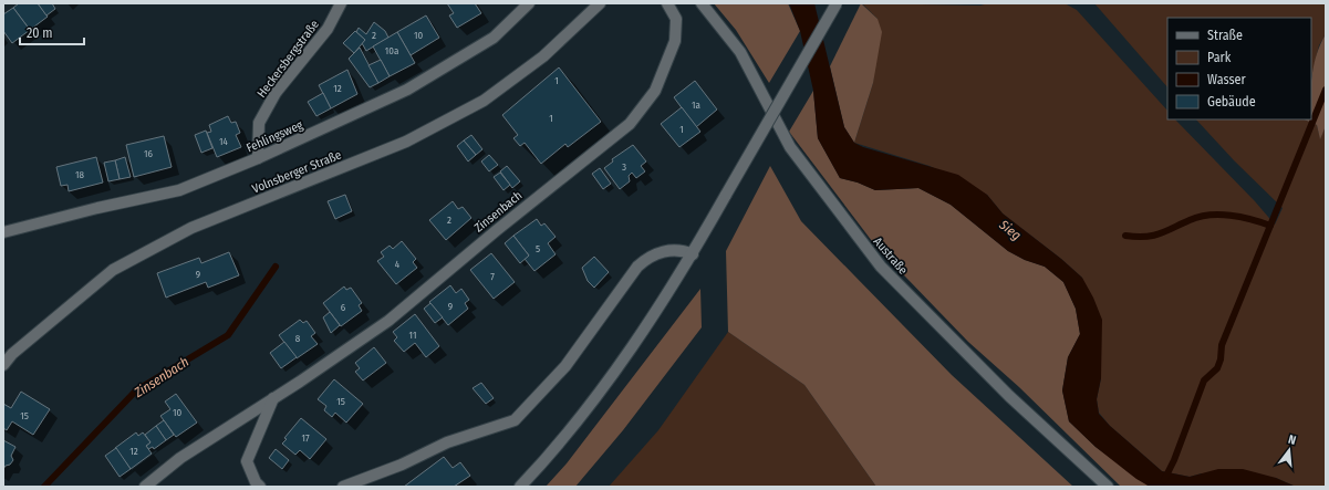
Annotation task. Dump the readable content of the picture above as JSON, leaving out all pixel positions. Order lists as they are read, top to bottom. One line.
{"streets":{"street":["Heckersbergstraße","Fehlingsweg","Volnsberger Straße","Zinsenbach","Austraße"]},"crossings":[["Heckersbergstraße","Fehlingsweg"]],"water":["Sieg","Zinsenbach"],"house_numbers":["2","10","10a","1","12","1a","1","1","14","16","3","18","2","5","4","9","7","9","6","11","8","15","10","15","17","12"],"legend":["Straße","Park","Wasser","Gebäude"],"scale_bar":"20 m","north":"top"}
